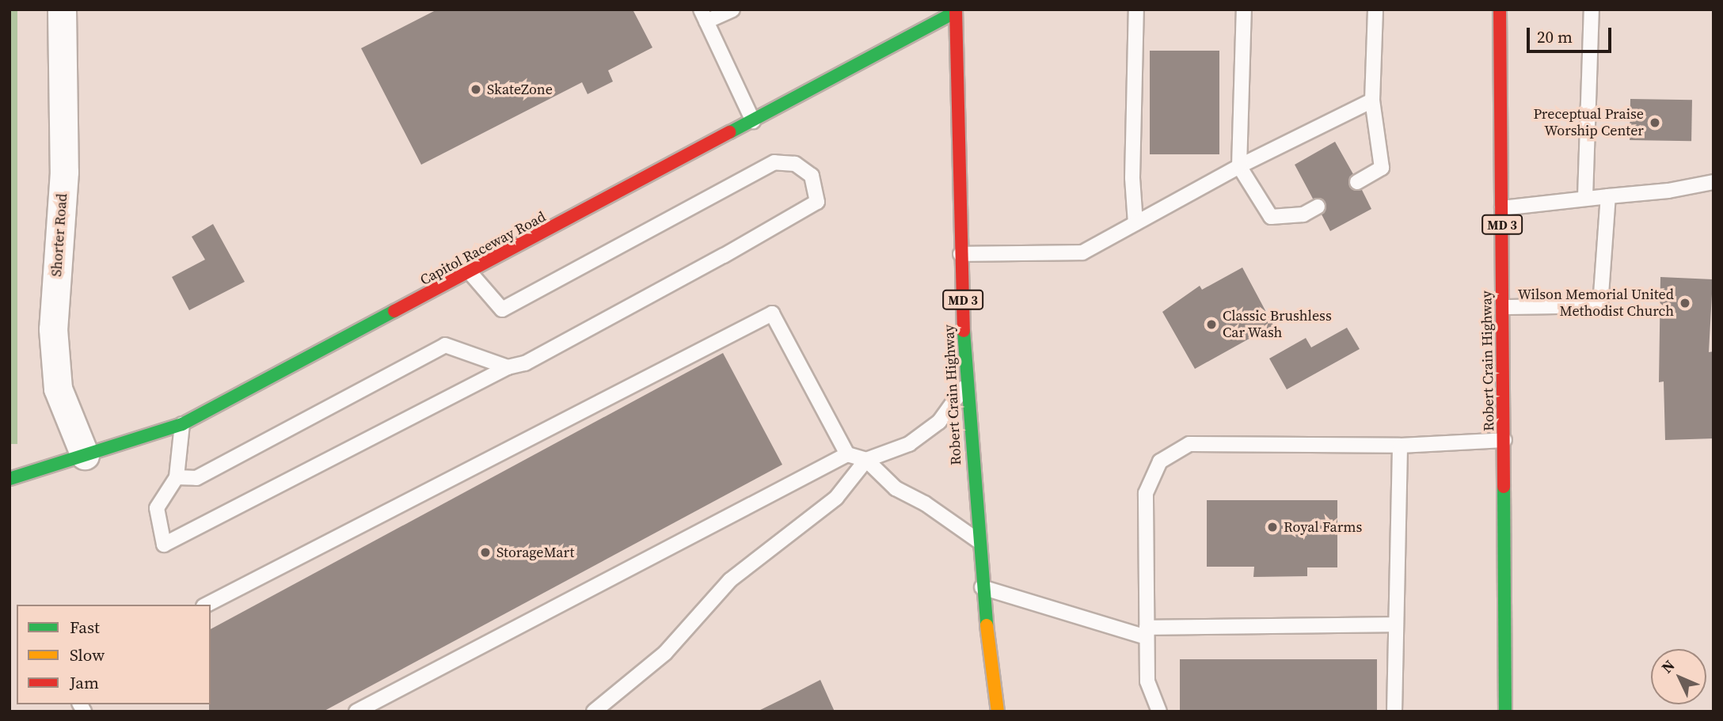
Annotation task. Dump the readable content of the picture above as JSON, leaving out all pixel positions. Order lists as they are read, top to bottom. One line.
{"streets":{"main road":["MD 3","Capitol Raceway Road","Robert Crain Highway"],"street":["Shorter Road"]},"crossings":[["Shorter Road","Capitol Raceway Road"],["Capitol Raceway Road","Robert Crain Highway"]],"places":["SkateZone","Preceptual Praise Worship Center","Wilson Memorial United Methodist Church","Classic Brushless Car Wash","Royal Farms","StorageMart"],"legend":["Fast","Slow","Jam"],"scale_bar":"20 m","north":"top left"}
